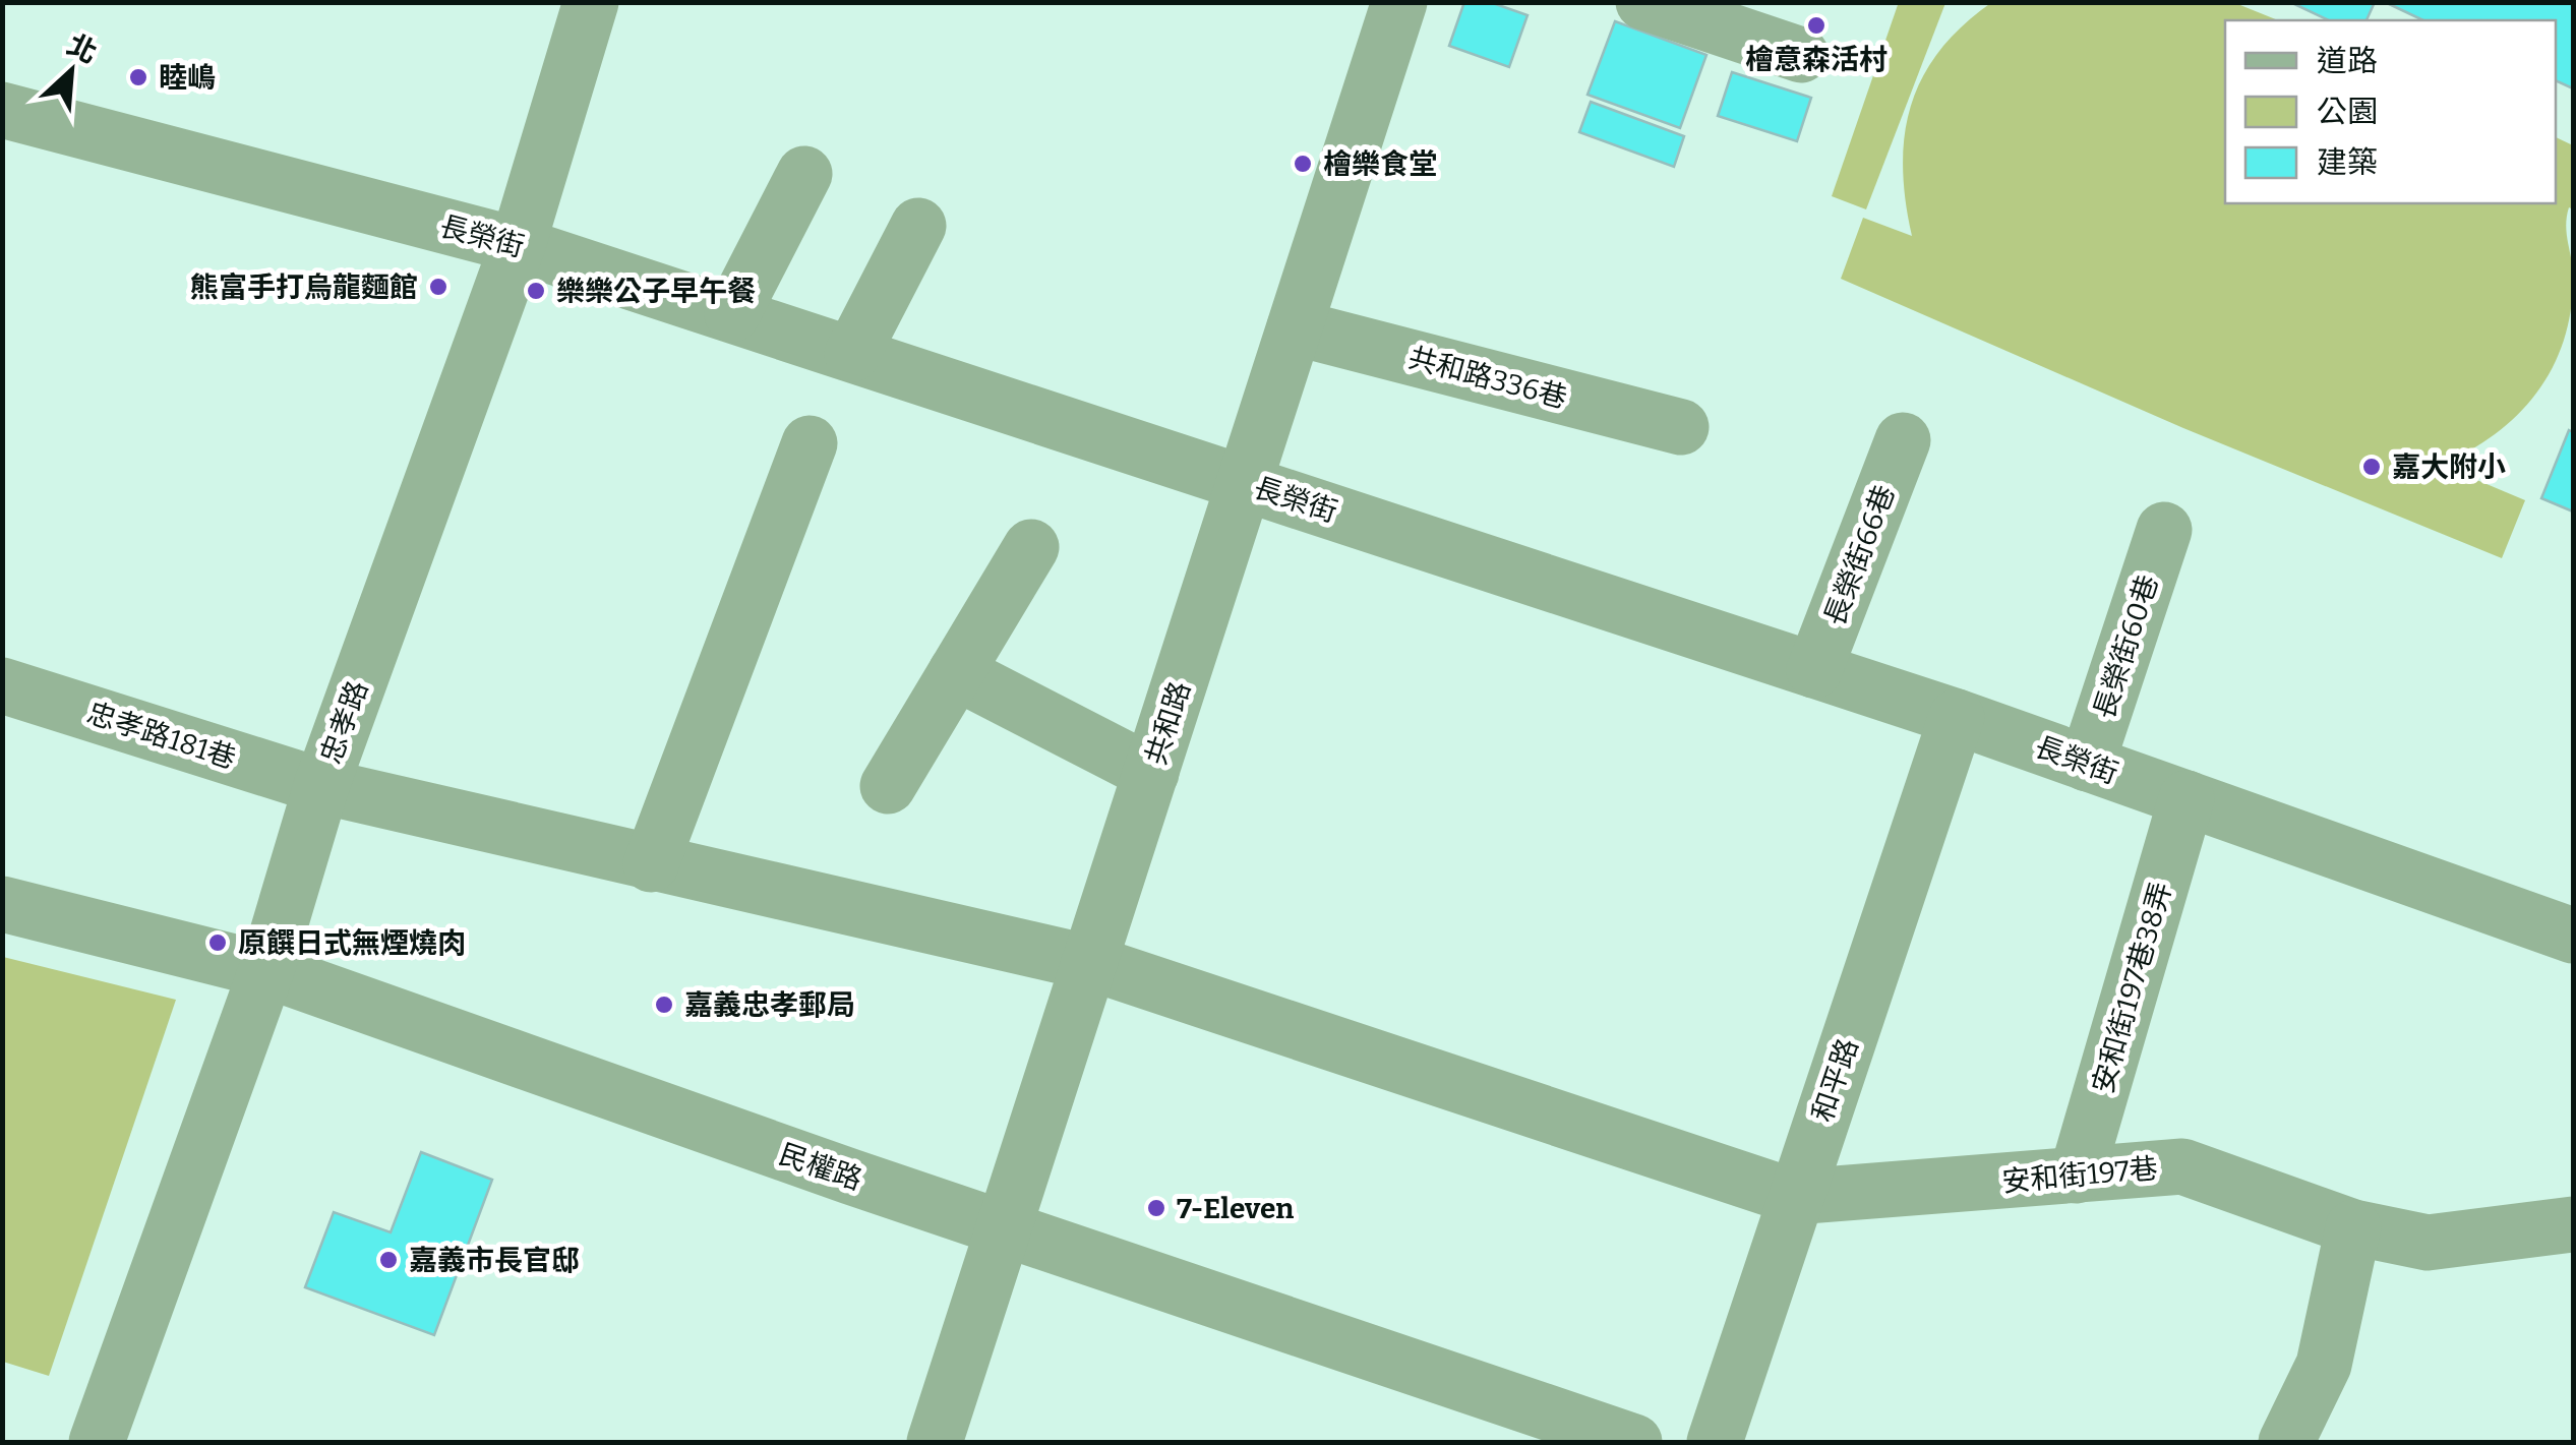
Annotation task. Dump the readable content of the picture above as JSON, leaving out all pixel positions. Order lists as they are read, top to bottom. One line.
{"streets":{"street":["長榮街","共和路336巷","長榮街66巷","長榮街60巷","忠孝路","共和路","忠孝路181巷","安和街197巷38弄","和平路","民權路","安和街197巷"]},"crossings":[["長榮街","長榮街66巷"],["長榮街","長榮街60巷"],["長榮街","忠孝路"],["長榮街","共和路"],["長榮街","安和街197巷38弄"],["長榮街","和平路"],["共和路336巷","共和路"],["忠孝路","忠孝路181巷"],["忠孝路","民權路"],["共和路","忠孝路181巷"],["共和路","民權路"],["忠孝路181巷","和平路"],["忠孝路181巷","安和街197巷"],["安和街197巷38弄","安和街197巷"],["和平路","安和街197巷"]],"places":["檜意森活村","睦嶋","檜樂食堂","熊富手打烏龍麵館","樂樂公子早午餐","嘉大附小","原饌日式無煙燒肉","嘉義忠孝郵局","7-Eleven","嘉義市長官邸"],"legend":["道路","公園","建築"],"north":"top right"}
